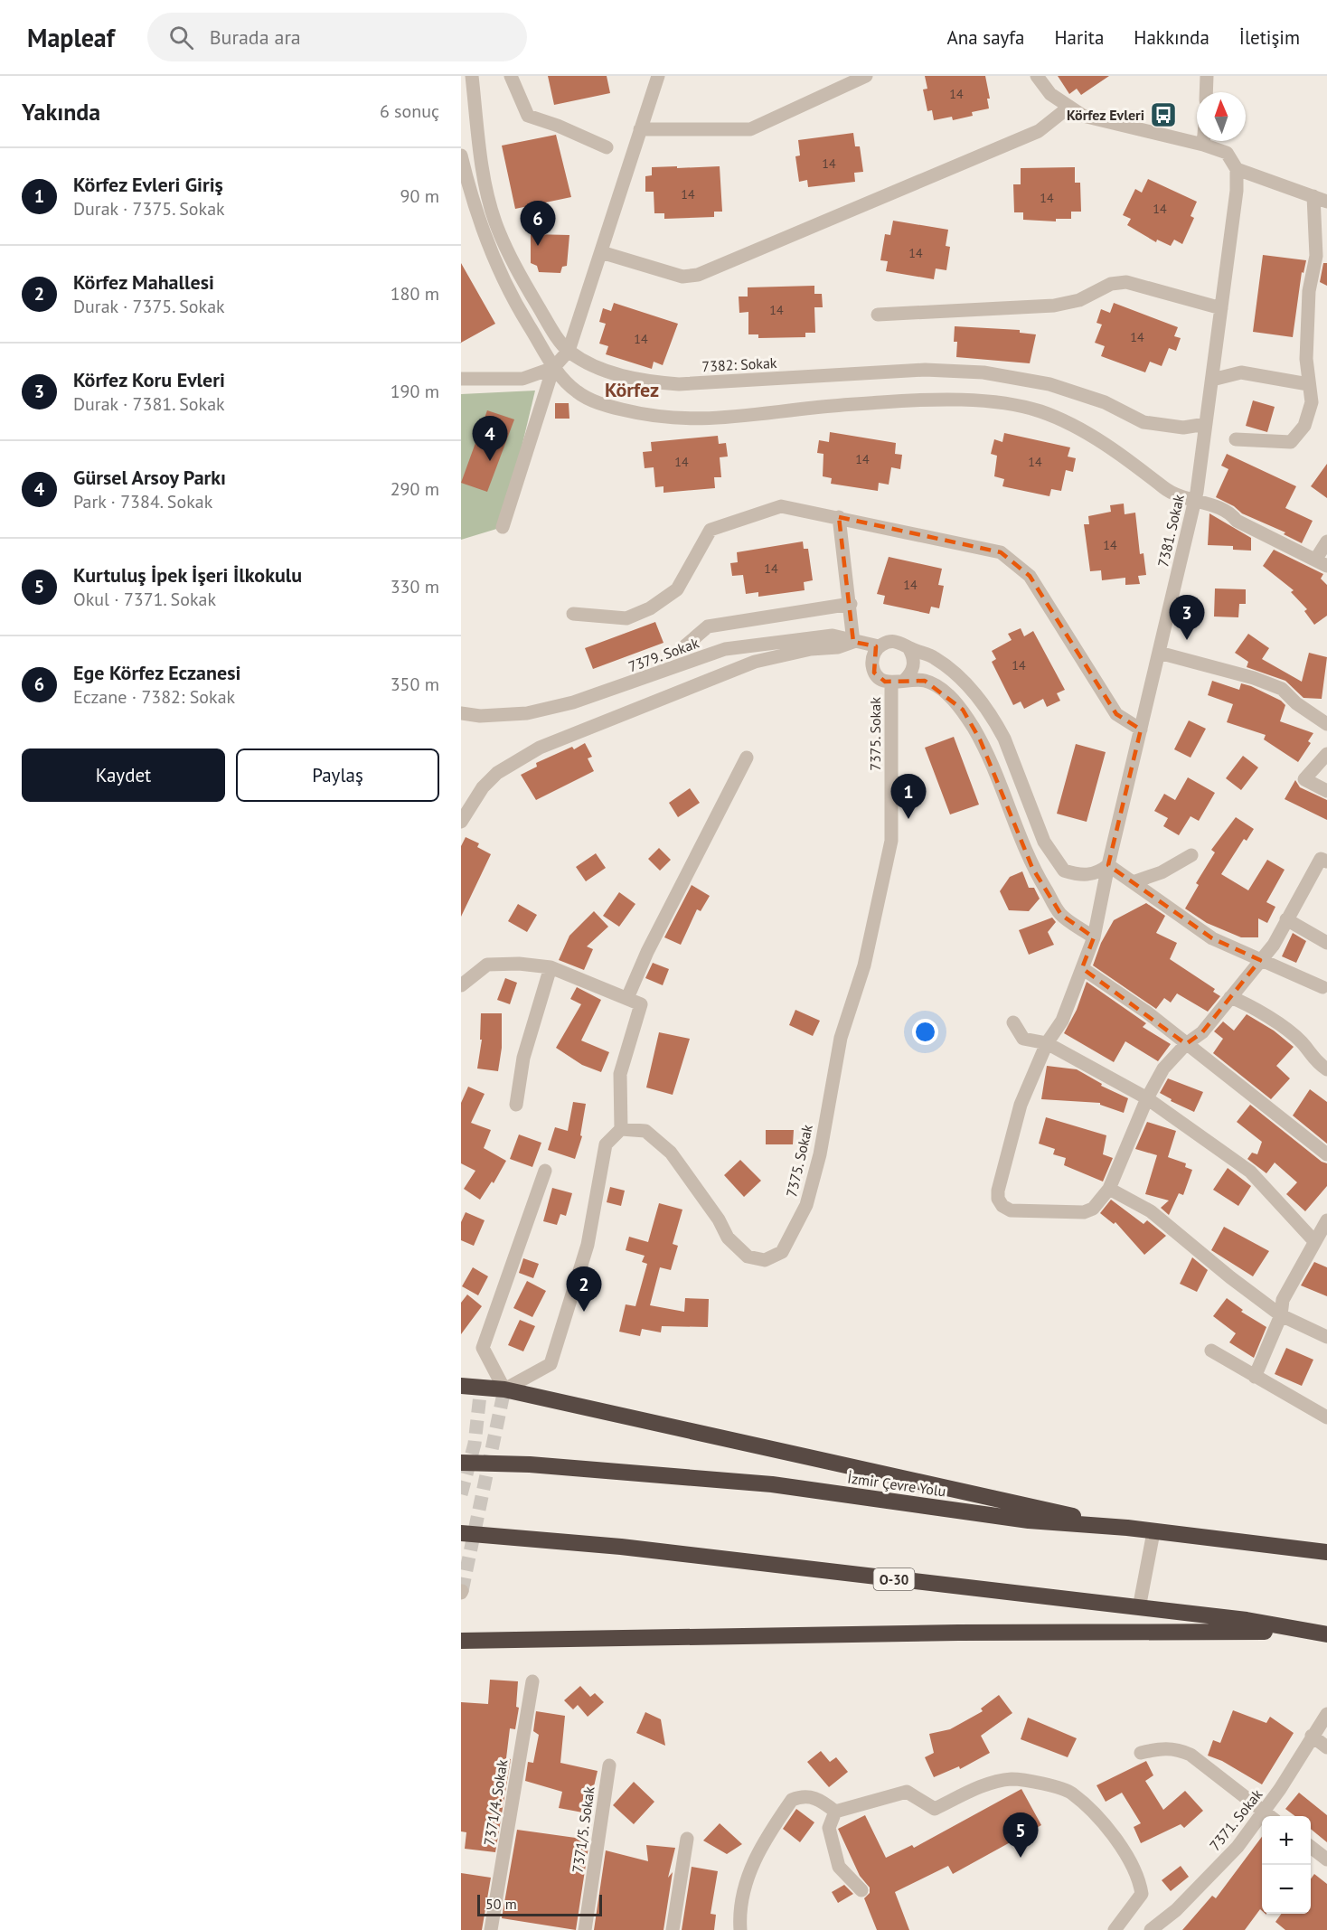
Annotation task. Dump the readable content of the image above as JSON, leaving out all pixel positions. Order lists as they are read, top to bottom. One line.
{"streets":{"highway":["İzmir Çevre Yolu","O-30"],"street":["7382: Sokak","7381. Sokak","7379. Sokak","7375. Sokak","7371/4. Sokak","7371. Sokak","7371/5. Sokak"]},"crossings":[["7382: Sokak","7381. Sokak"],["7381. Sokak","7379. Sokak"],["7379. Sokak","7375. Sokak"]],"districts":["Körfez"],"places":{"bus stop":["Körfez Evleri"]},"house_numbers":["14","14","14","14","14","14","14","14","14","14","14","14","14","14","14","14"],"scale_bar":"50 m","north":"top","page":{"header":"Mapleaf","search":"Burada ara","nav":["Ana sayfa","Harita","Hakkında","İletişim"],"heading":["Yakında","6 sonuç"],"list":[{"mark":"1","name":"Körfez Evleri Giriş","note":"Durak · 7375. Sokak","value":"90 m"},{"mark":"2","name":"Körfez Mahallesi","note":"Durak · 7375. Sokak","value":"180 m"},{"mark":"3","name":"Körfez Koru Evleri","note":"Durak · 7381. Sokak","value":"190 m"},{"mark":"4","name":"Gürsel Arsoy Parkı","note":"Park · 7384. Sokak","value":"290 m"},{"mark":"5","name":"Kurtuluş İpek İşeri İlkokulu","note":"Okul · 7371. Sokak","value":"330 m"},{"mark":"6","name":"Ege Körfez Eczanesi","note":"Eczane · 7382: Sokak","value":"350 m"}],"pins":["6","4","3","1","2","5"],"buttons":["Kaydet","Paylaş"],"map_buttons":["+","−"],"scale":"50 m"}}
